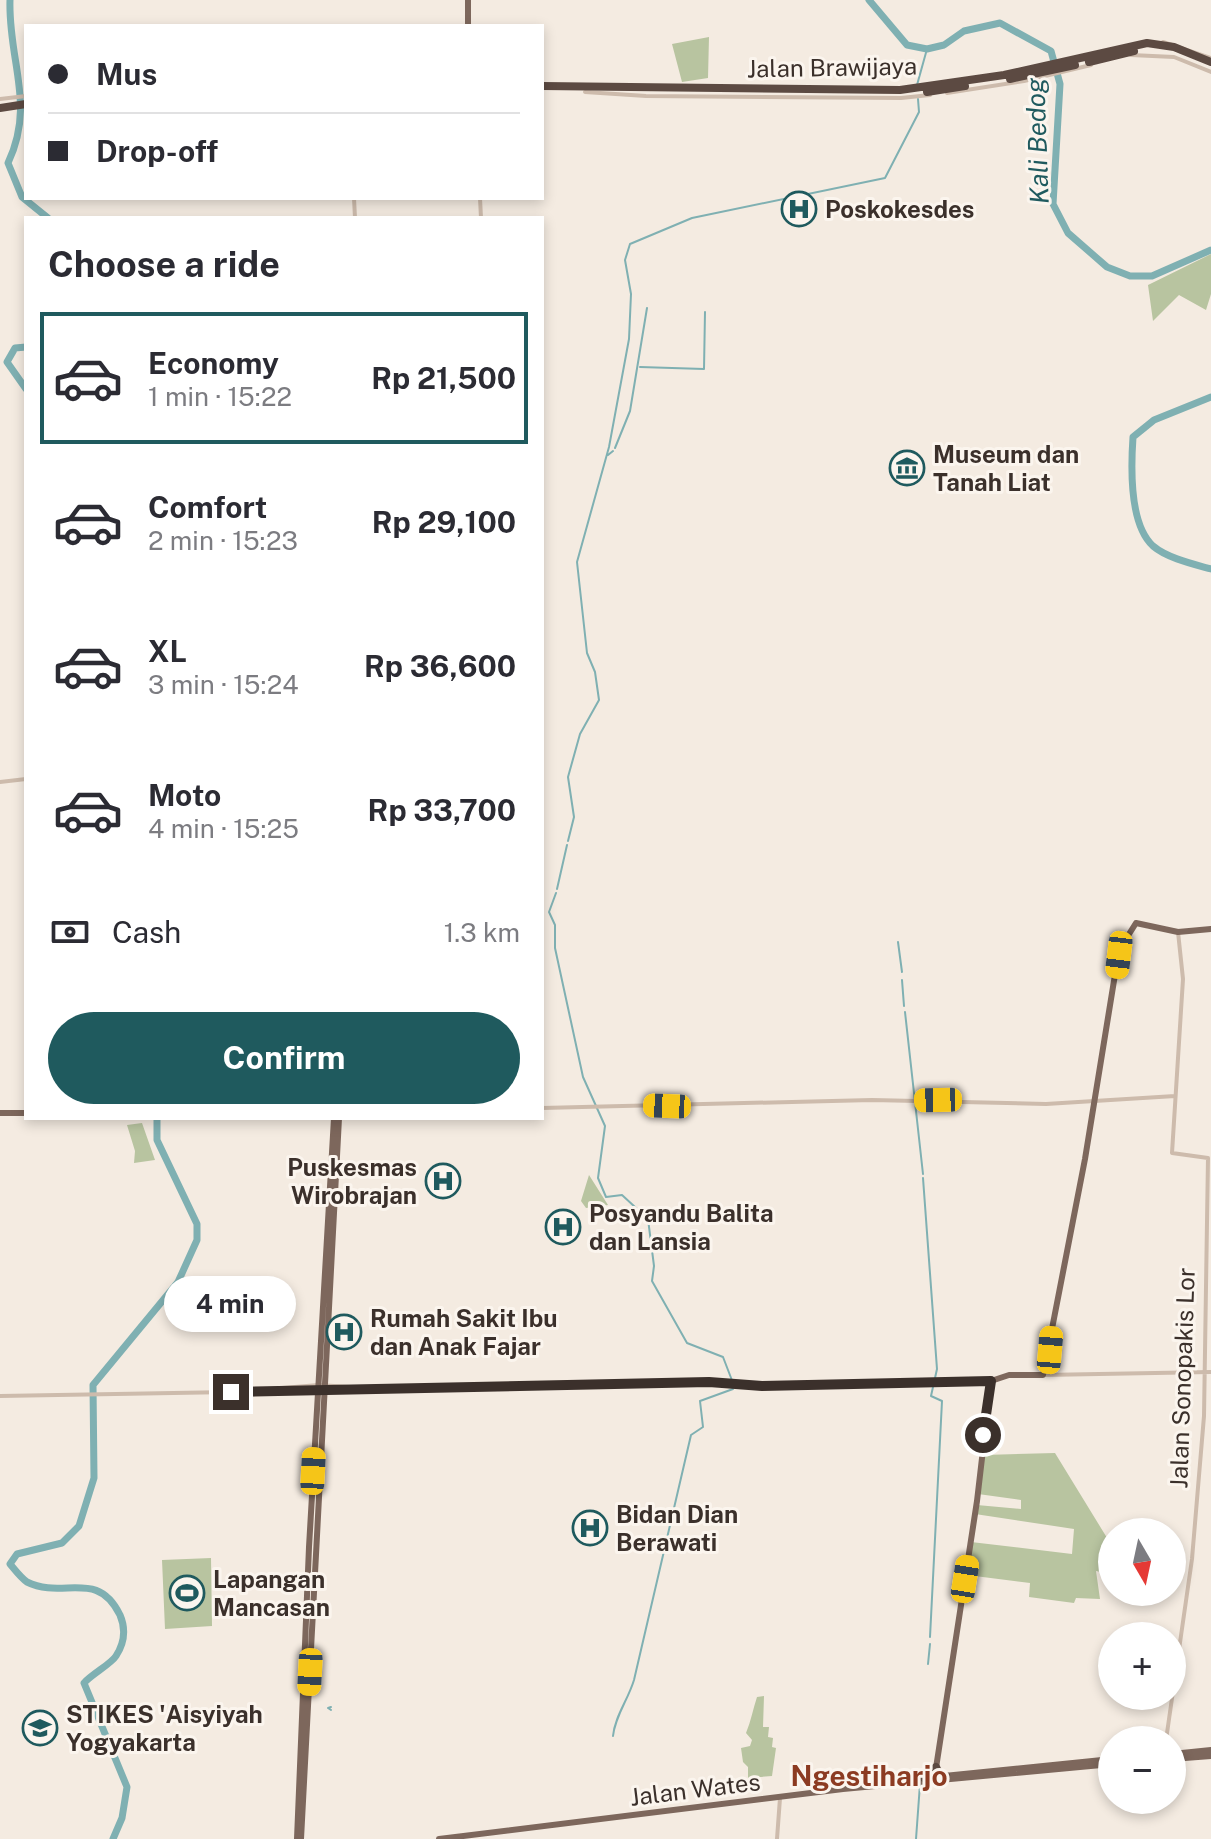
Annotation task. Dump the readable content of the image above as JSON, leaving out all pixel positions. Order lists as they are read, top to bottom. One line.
{"streets":{"highway":["Jalan Brawijaya"],"main road":["Jalan Wates"],"street":["Jalan Sonopakis Lor"]},"districts":["Ngestiharjo"],"water":["Kali Bedog"],"places":{"hospital":["Poskokesdes","Puskesmas Wirobrajan","Posyandu Balita dan Lansia","Rumah Sakit Ibu dan Anak Fajar","Bidan Dian Berawati"],"museum":["Museum dan Tanah Liat"],"sports":["Lapangan Mancasan"],"school or university":["STIKES 'Aisyiyah Yogyakarta"]},"north":"bottom","page":{"banner":["Mus","Drop-off"],"heading":"Choose a ride","list":[{"name":"Economy","note":"1 min · 15:22","value":"Rp 21,500"},{"name":"Comfort","note":"2 min · 15:23","value":"Rp 29,100"},{"name":"XL","note":"3 min · 15:24","value":"Rp 36,600"},{"name":"Moto","note":"4 min · 15:25","value":"Rp 33,700"}],"pay":["Cash","1.3 km"],"buttons":"Confirm","bubble":"4 min","map_buttons":["+","−"]}}
